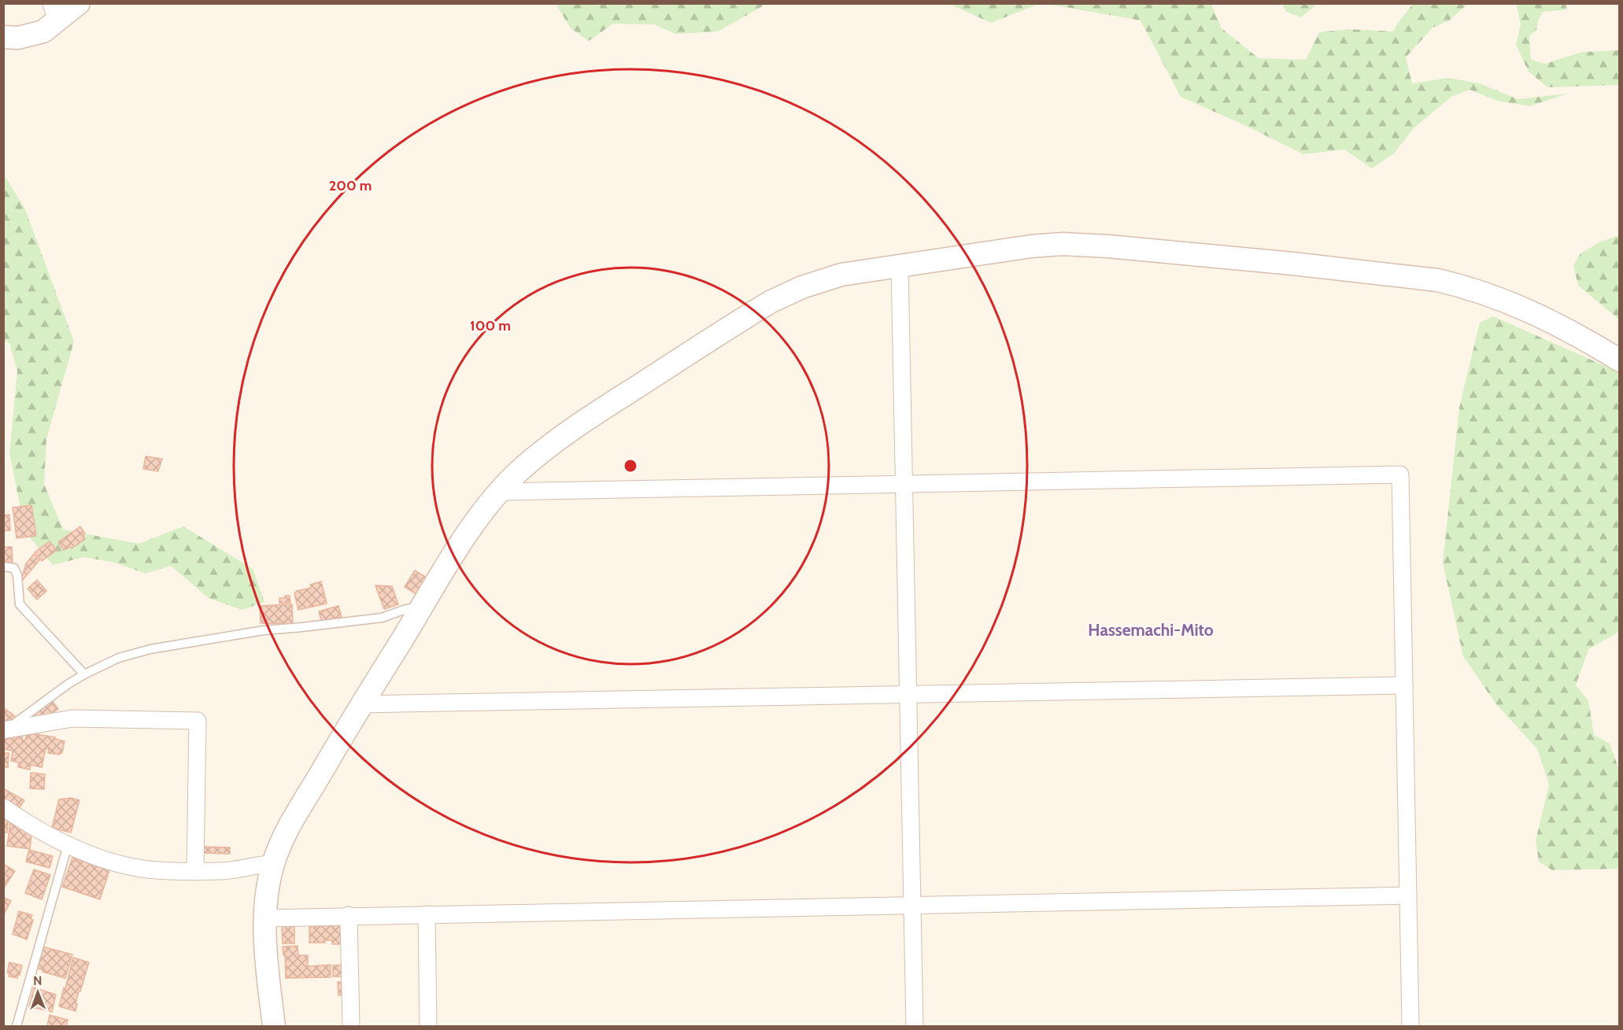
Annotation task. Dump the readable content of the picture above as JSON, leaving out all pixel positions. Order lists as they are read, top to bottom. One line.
{"districts":["Hassemachi-Mito"],"north":"top","rings":["200 m","100 m"]}
